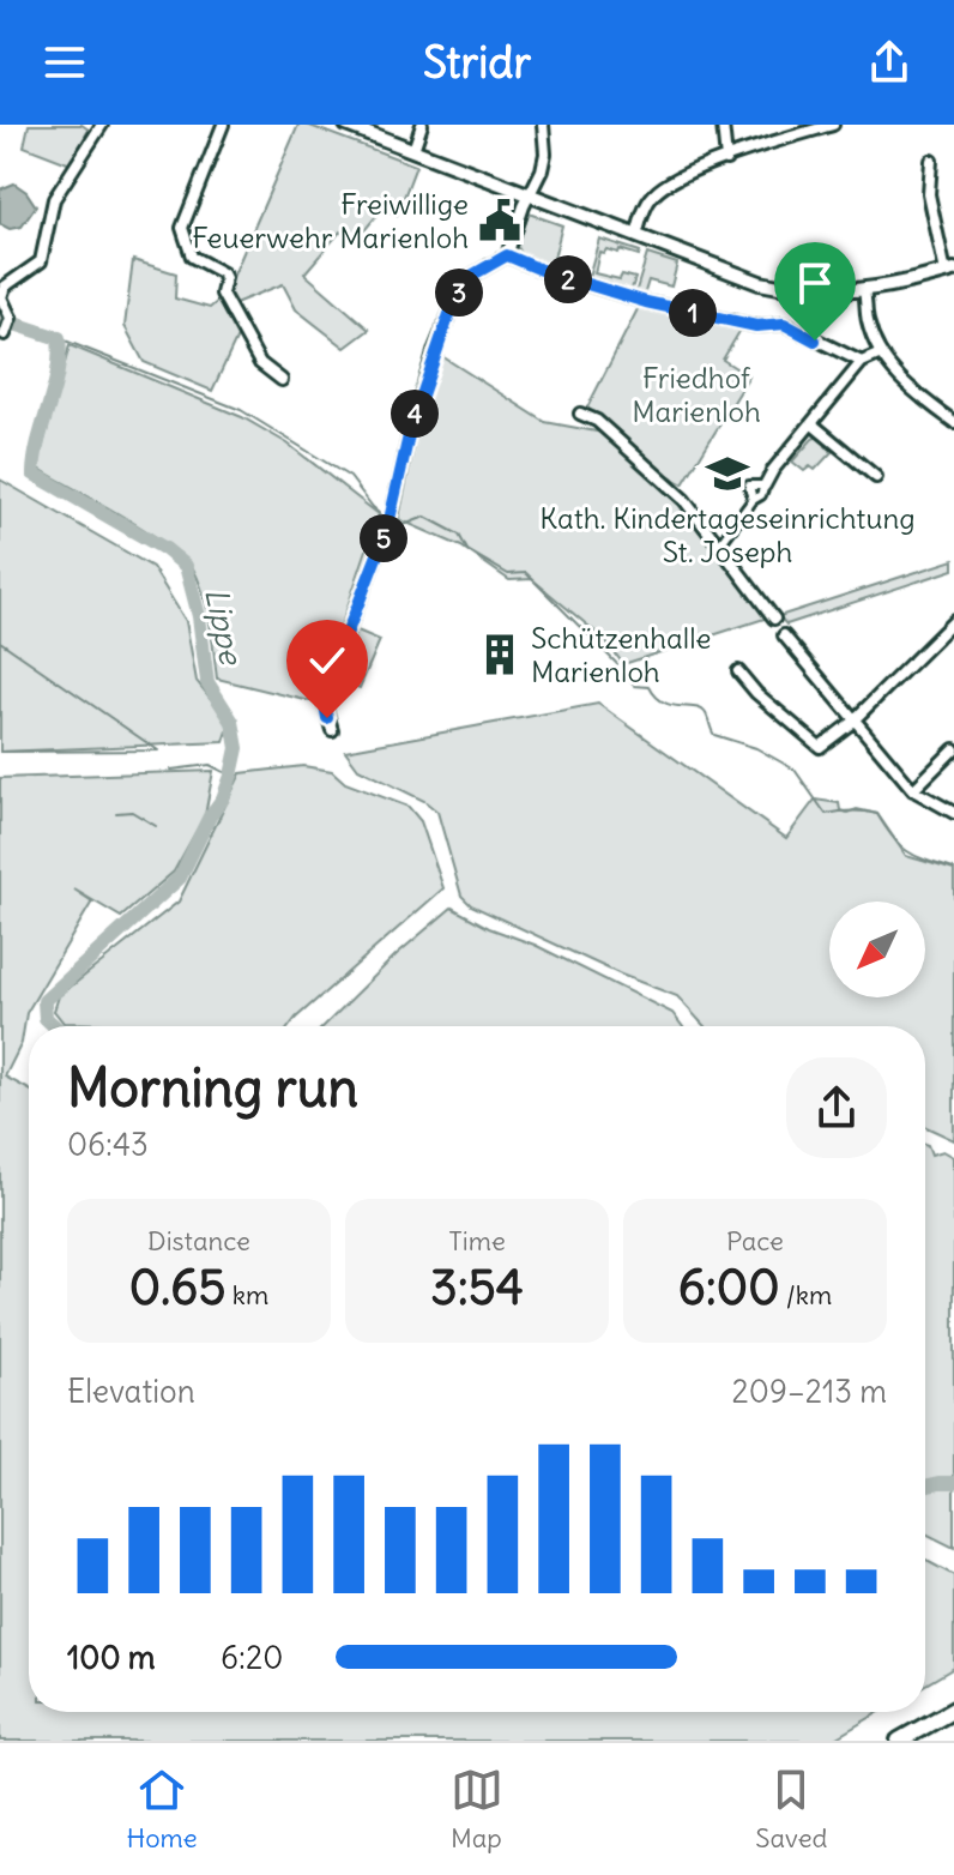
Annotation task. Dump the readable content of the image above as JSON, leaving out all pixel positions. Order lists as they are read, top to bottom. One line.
{"water":["Lippe"],"parks":["Friedhof Marienloh"],"places":{"public building":["Freiwillige Feuerwehr Marienloh"],"school or university":["Kath. Kindertageseinrichtung St. Joseph"],"building":["Schützenhalle Marienloh"]},"north":"bottom left","page":{"header":"Stridr","pins":["2","3","1","4","5"],"heading":["Morning run","06:43"],"stats":[["Distance","0.65 km"],["Time","3:54"],["Pace","6:00 /km"]],"chart":["Elevation","209–213 m"],"list":[{"name":"100 m","note":"6:20"}],"tabs":["Home","Map","Saved"]}}
